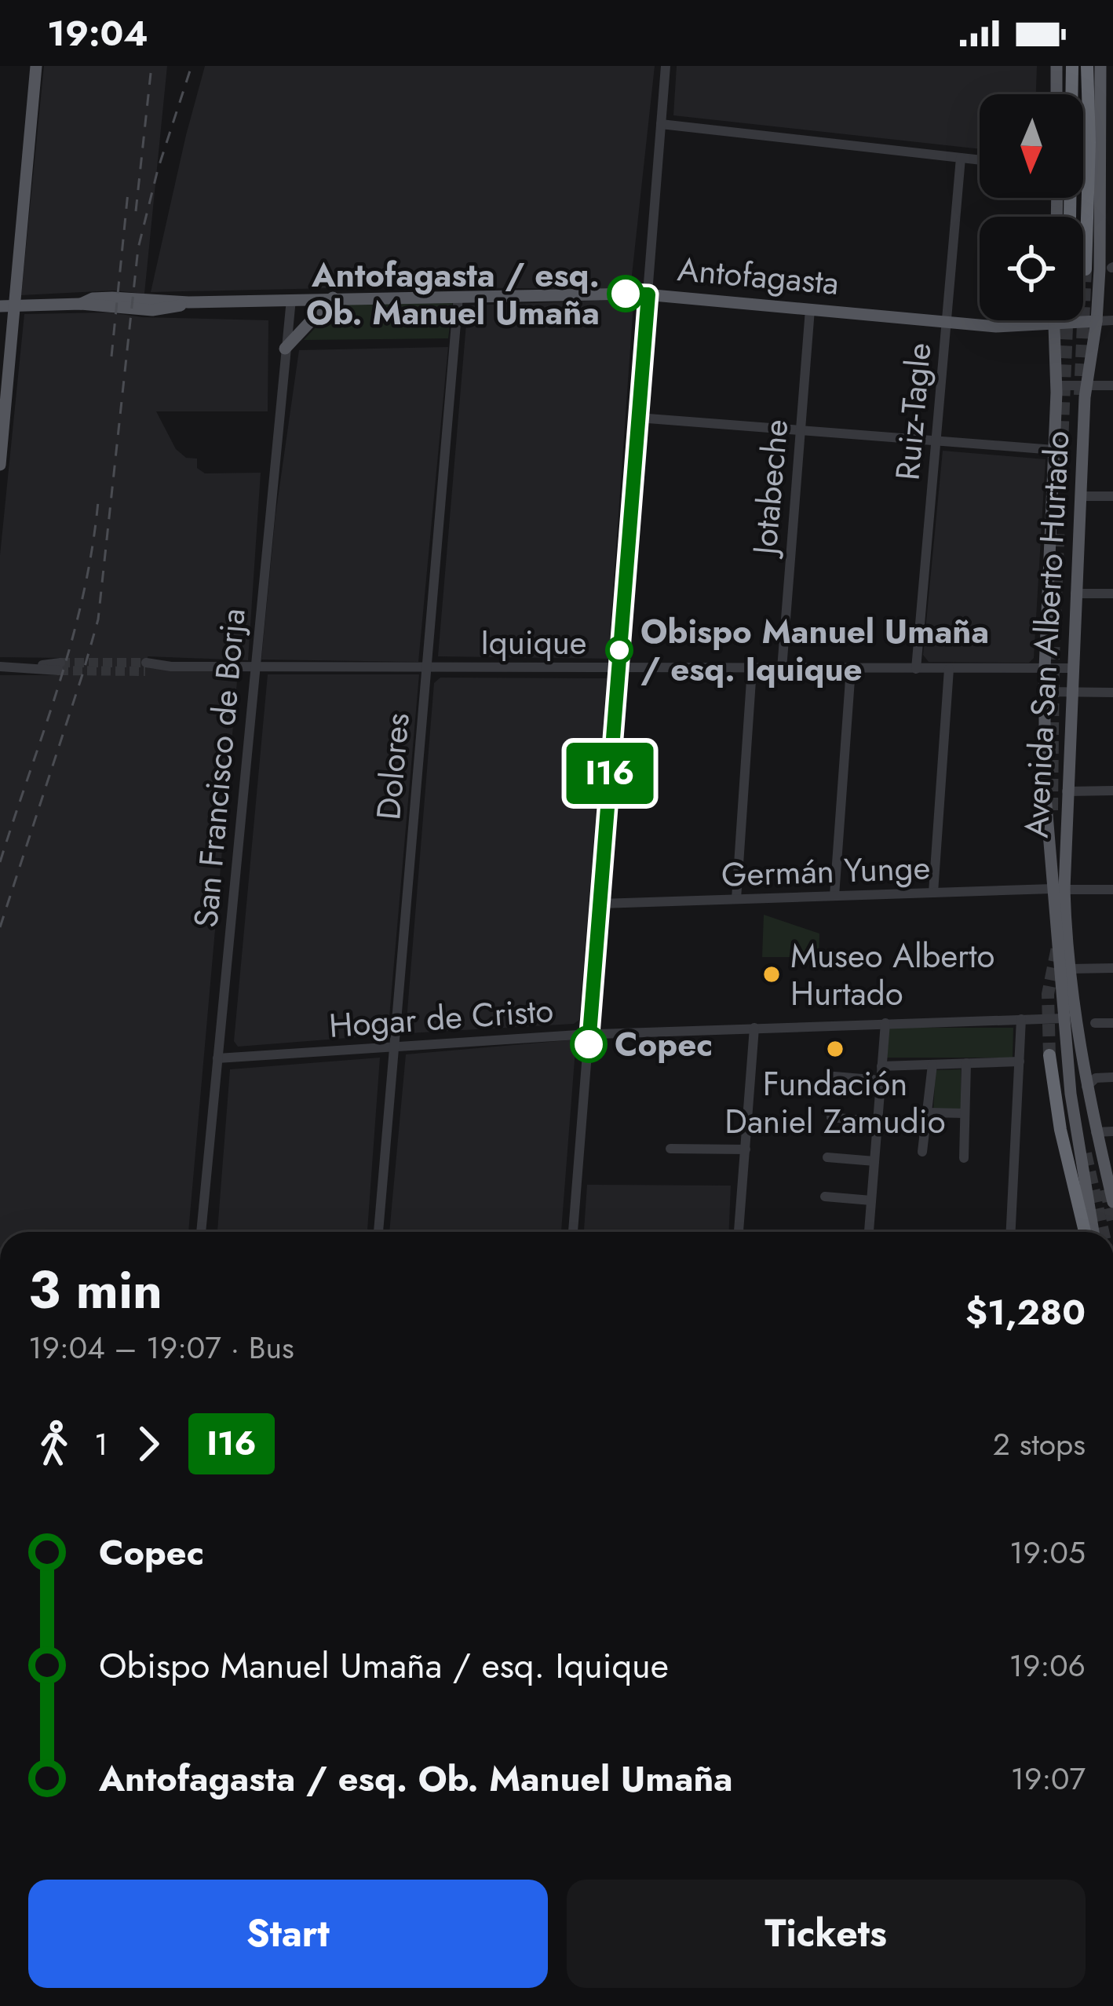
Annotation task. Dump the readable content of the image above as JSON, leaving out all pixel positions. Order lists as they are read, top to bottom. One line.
{"streets":{"main road":["Antofagasta","Avenida San Alberto Hurtado"],"street":["Ruiz-Tagle","Jotabeche","Iquique","Dolores","San Francisco de Borja","Germán Yunge","Hogar de Cristo"]},"crossings":[["Antofagasta","Ruiz-Tagle"],["Antofagasta","Jotabeche"],["Antofagasta","Avenida San Alberto Hurtado"],["Antofagasta","Dolores"],["Antofagasta","San Francisco de Borja"],["Ruiz-Tagle","Iquique"],["Jotabeche","Iquique"],["Avenida San Alberto Hurtado","Iquique"],["Avenida San Alberto Hurtado","Germán Yunge"],["Avenida San Alberto Hurtado","Hogar de Cristo"],["Iquique","Dolores"],["Iquique","San Francisco de Borja"],["Dolores","Hogar de Cristo"],["San Francisco de Borja","Hogar de Cristo"]],"places":["Antofagasta / esq. Ob. Manuel Umaña","Obispo Manuel Umaña / esq. Iquique","Museo Alberto Hurtado","Copec","Fundación Daniel Zamudio"],"lines":["bus line I16"],"north":"bottom","page":{"status":"19:04","on_map":"I16","heading":["3 min","19:04 – 19:07 · Bus","$1,280"],"legs":["1","I16","2 stops"],"list":[{"name":"Copec","value":"19:05"},{"name":"Obispo Manuel Umaña / esq. Iquique","value":"19:06"},{"name":"Antofagasta / esq. Ob. Manuel Umaña","value":"19:07"}],"buttons":["Start","Tickets"]}}
